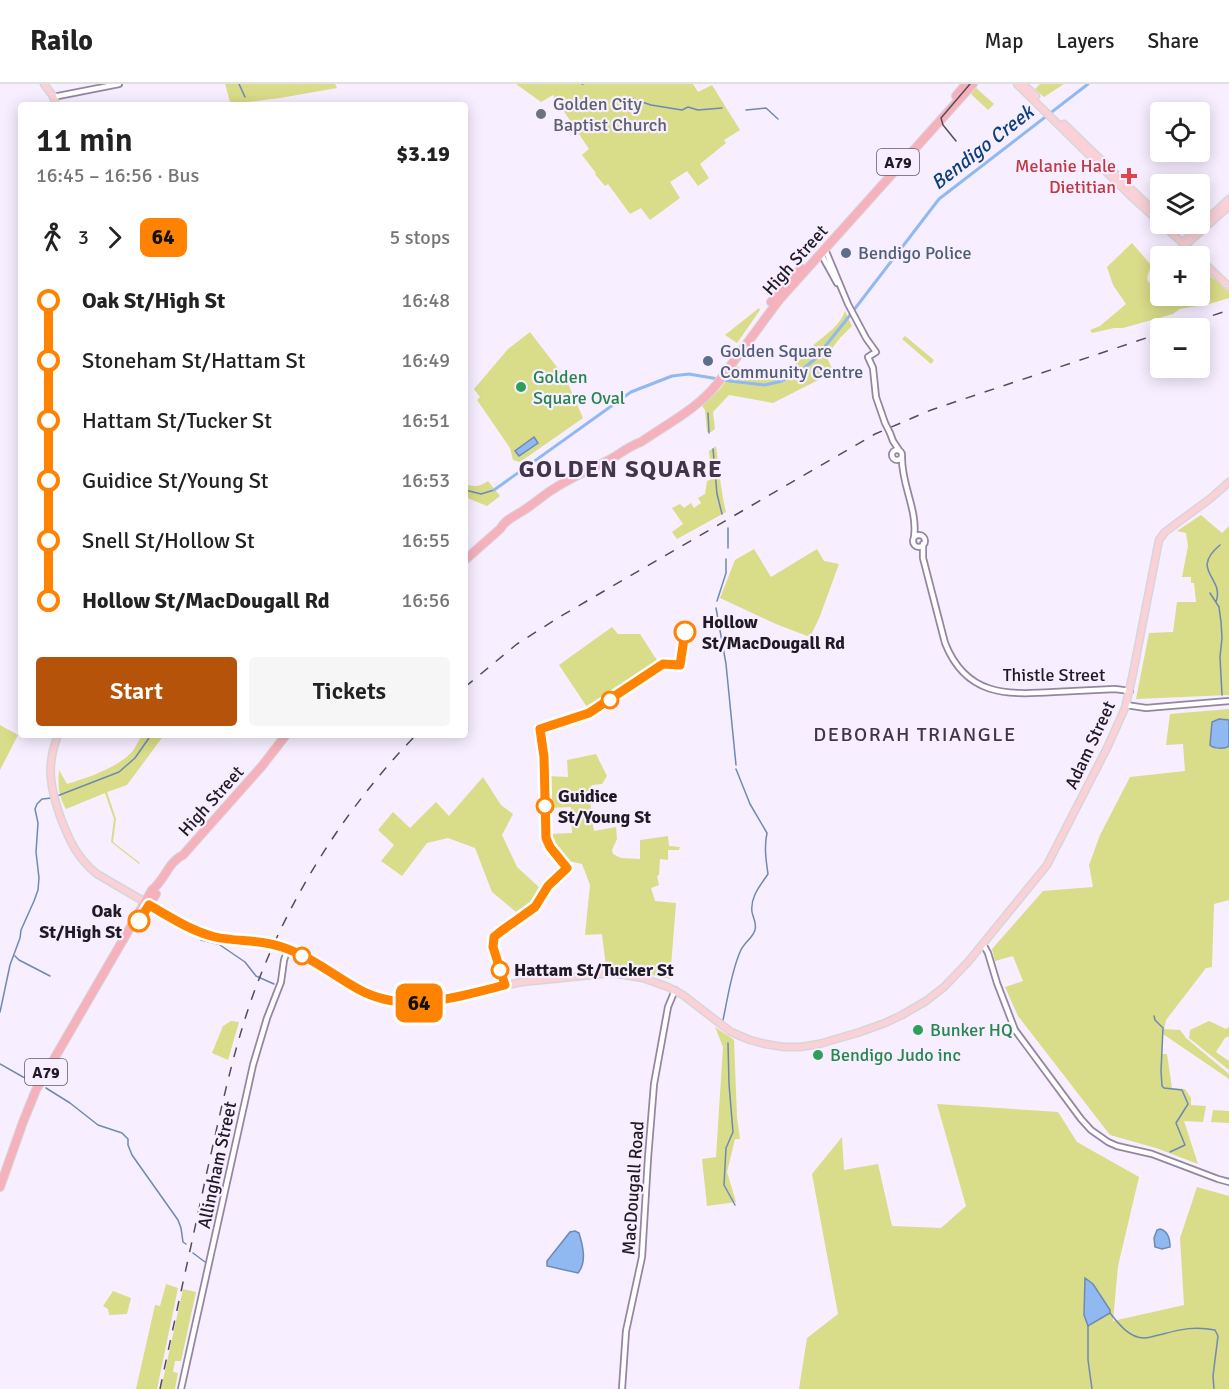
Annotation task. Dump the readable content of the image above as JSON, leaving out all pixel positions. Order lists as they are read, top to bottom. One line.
{"streets":{"highway":["A79","High Street"],"main road":["Adam Street"],"street":["Thistle Street","Allingham Street","MacDougall Road"]},"crossings":[["High Street","Adam Street"],["Thistle Street","Adam Street"],["Adam Street","Allingham Street"],["Adam Street","MacDougall Road"]],"districts":["GOLDEN SQUARE","DEBORAH TRIANGLE"],"water":["Bendigo Creek"],"places":{"other":["Golden City Baptist Church","Bendigo Police","Golden Square Community Centre","Golden Square Oval","Hollow St/MacDougall Rd","Guidice St/Young St","Oak St/High St","Hattam St/Tucker St","Bunker HQ","Bendigo Judo inc"],"health":["Melanie Hale Dietitian"]},"lines":["bus line 64"],"page":{"header":"Railo","nav":["Map","Layers","Share"],"on_map":"64","map_buttons":["+","−"],"heading":["11 min","16:45 – 16:56 · Bus","$3.19"],"legs":["3","64","5 stops"],"list":[{"name":"Oak St/High St","value":"16:48"},{"name":"Stoneham St/Hattam St","value":"16:49"},{"name":"Hattam St/Tucker St","value":"16:51"},{"name":"Guidice St/Young St","value":"16:53"},{"name":"Snell St/Hollow St","value":"16:55"},{"name":"Hollow St/MacDougall Rd","value":"16:56"}],"buttons":["Start","Tickets"]}}
